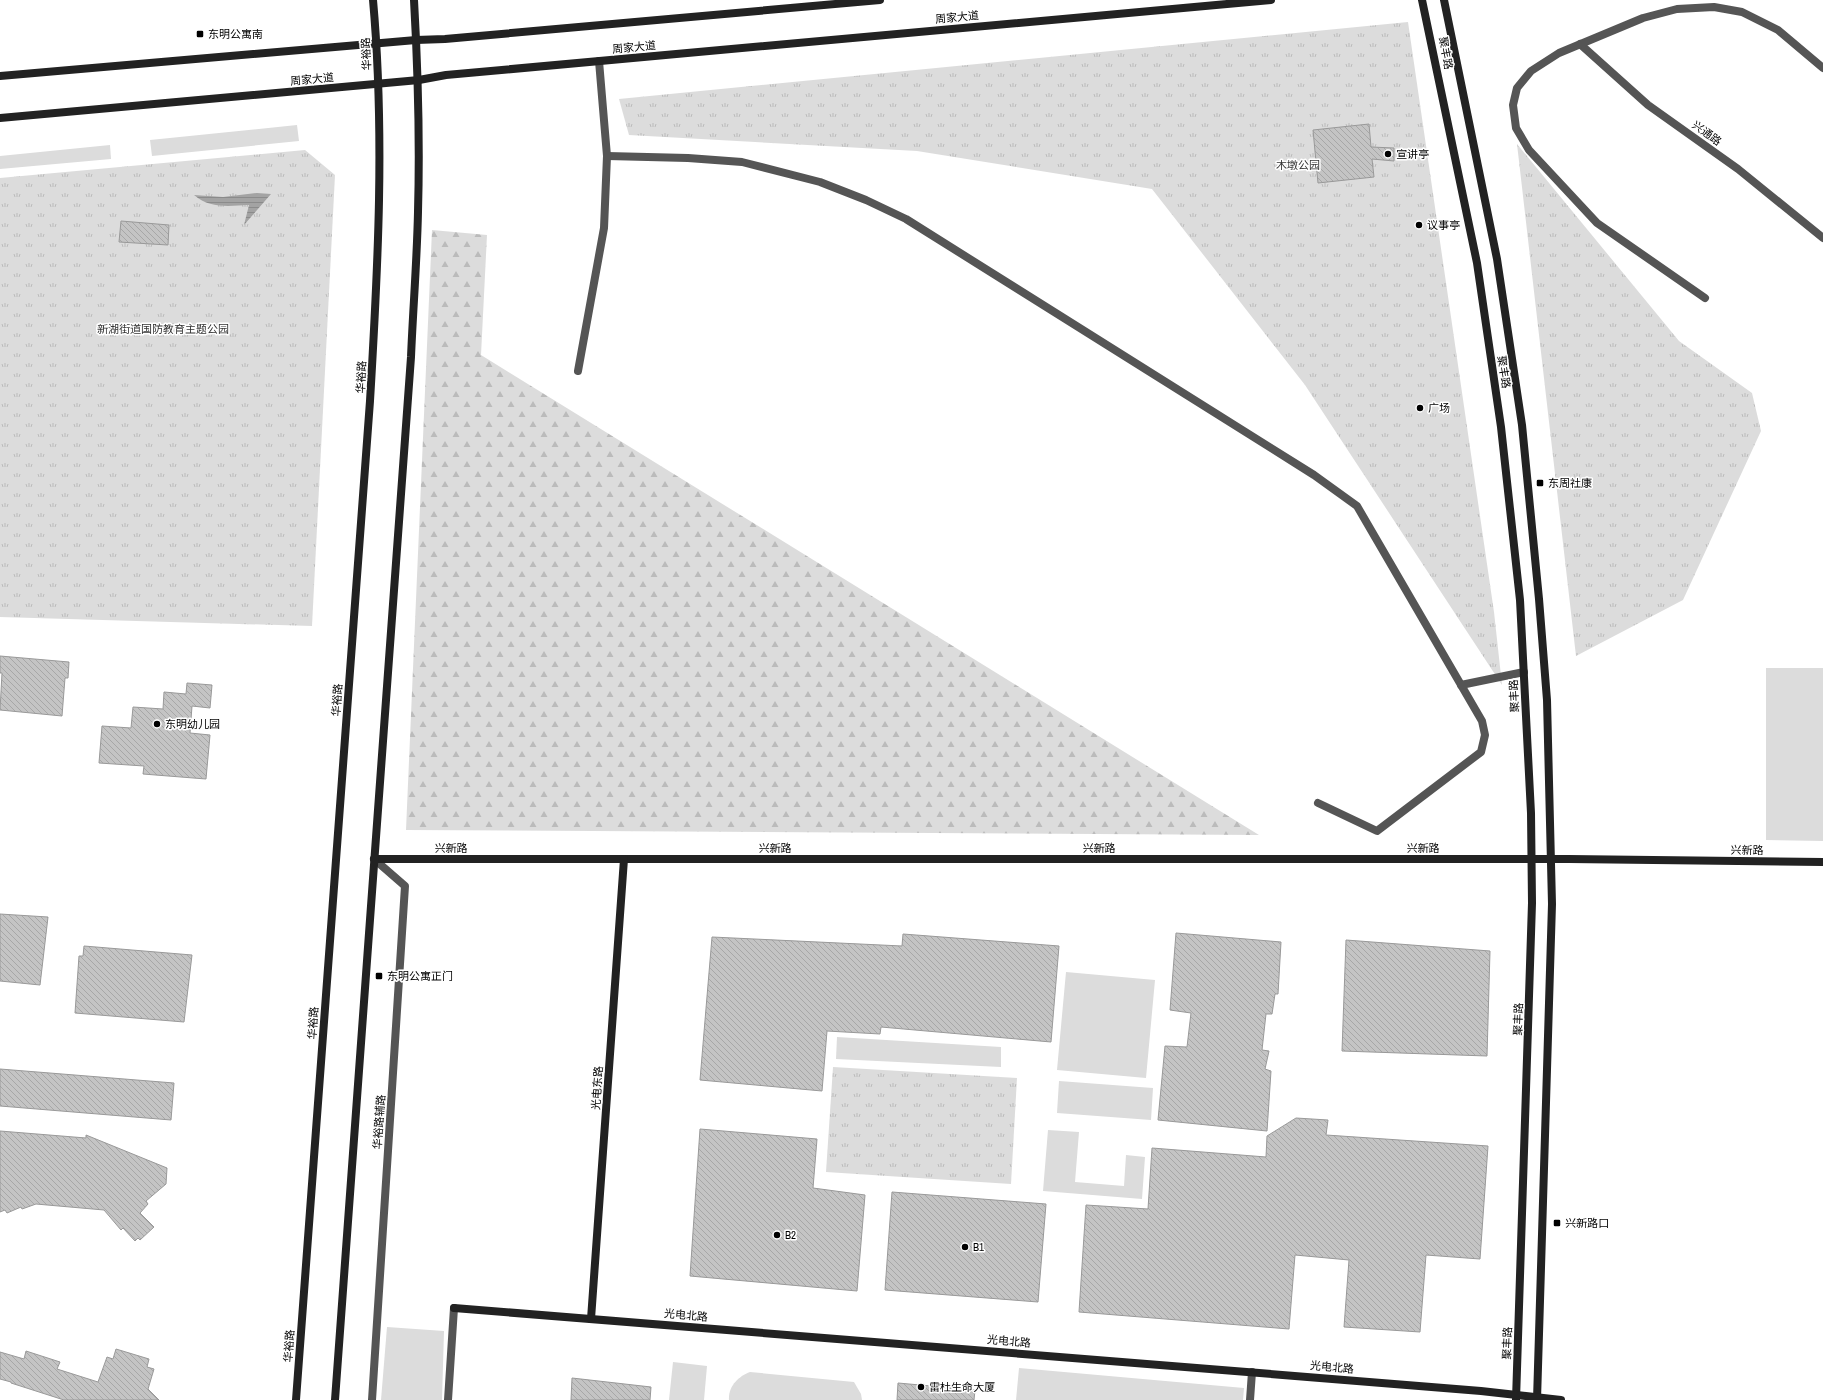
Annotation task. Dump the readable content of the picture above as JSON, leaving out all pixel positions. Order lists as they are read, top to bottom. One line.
{"streets":{"street":["周家大道","聚丰路","华裕路","兴通路","兴新路","光电东路","华裕路辅路","光电北路"]},"crossings":[["周家大道","华裕路"],["聚丰路","兴新路"],["聚丰路","光电北路"],["兴新路","光电东路"],["兴新路","华裕路辅路"],["光电东路","光电北路"]],"parks":["木墩公园","新湖街道国防教育主题公园"],"places":{"transit":["东明公寓南","东周社康","东明公寓正门","兴新路口"],"other":["宣讲亭","议事亭","广场","东明幼儿园","B2","B1","雷杜生命大厦"]}}
